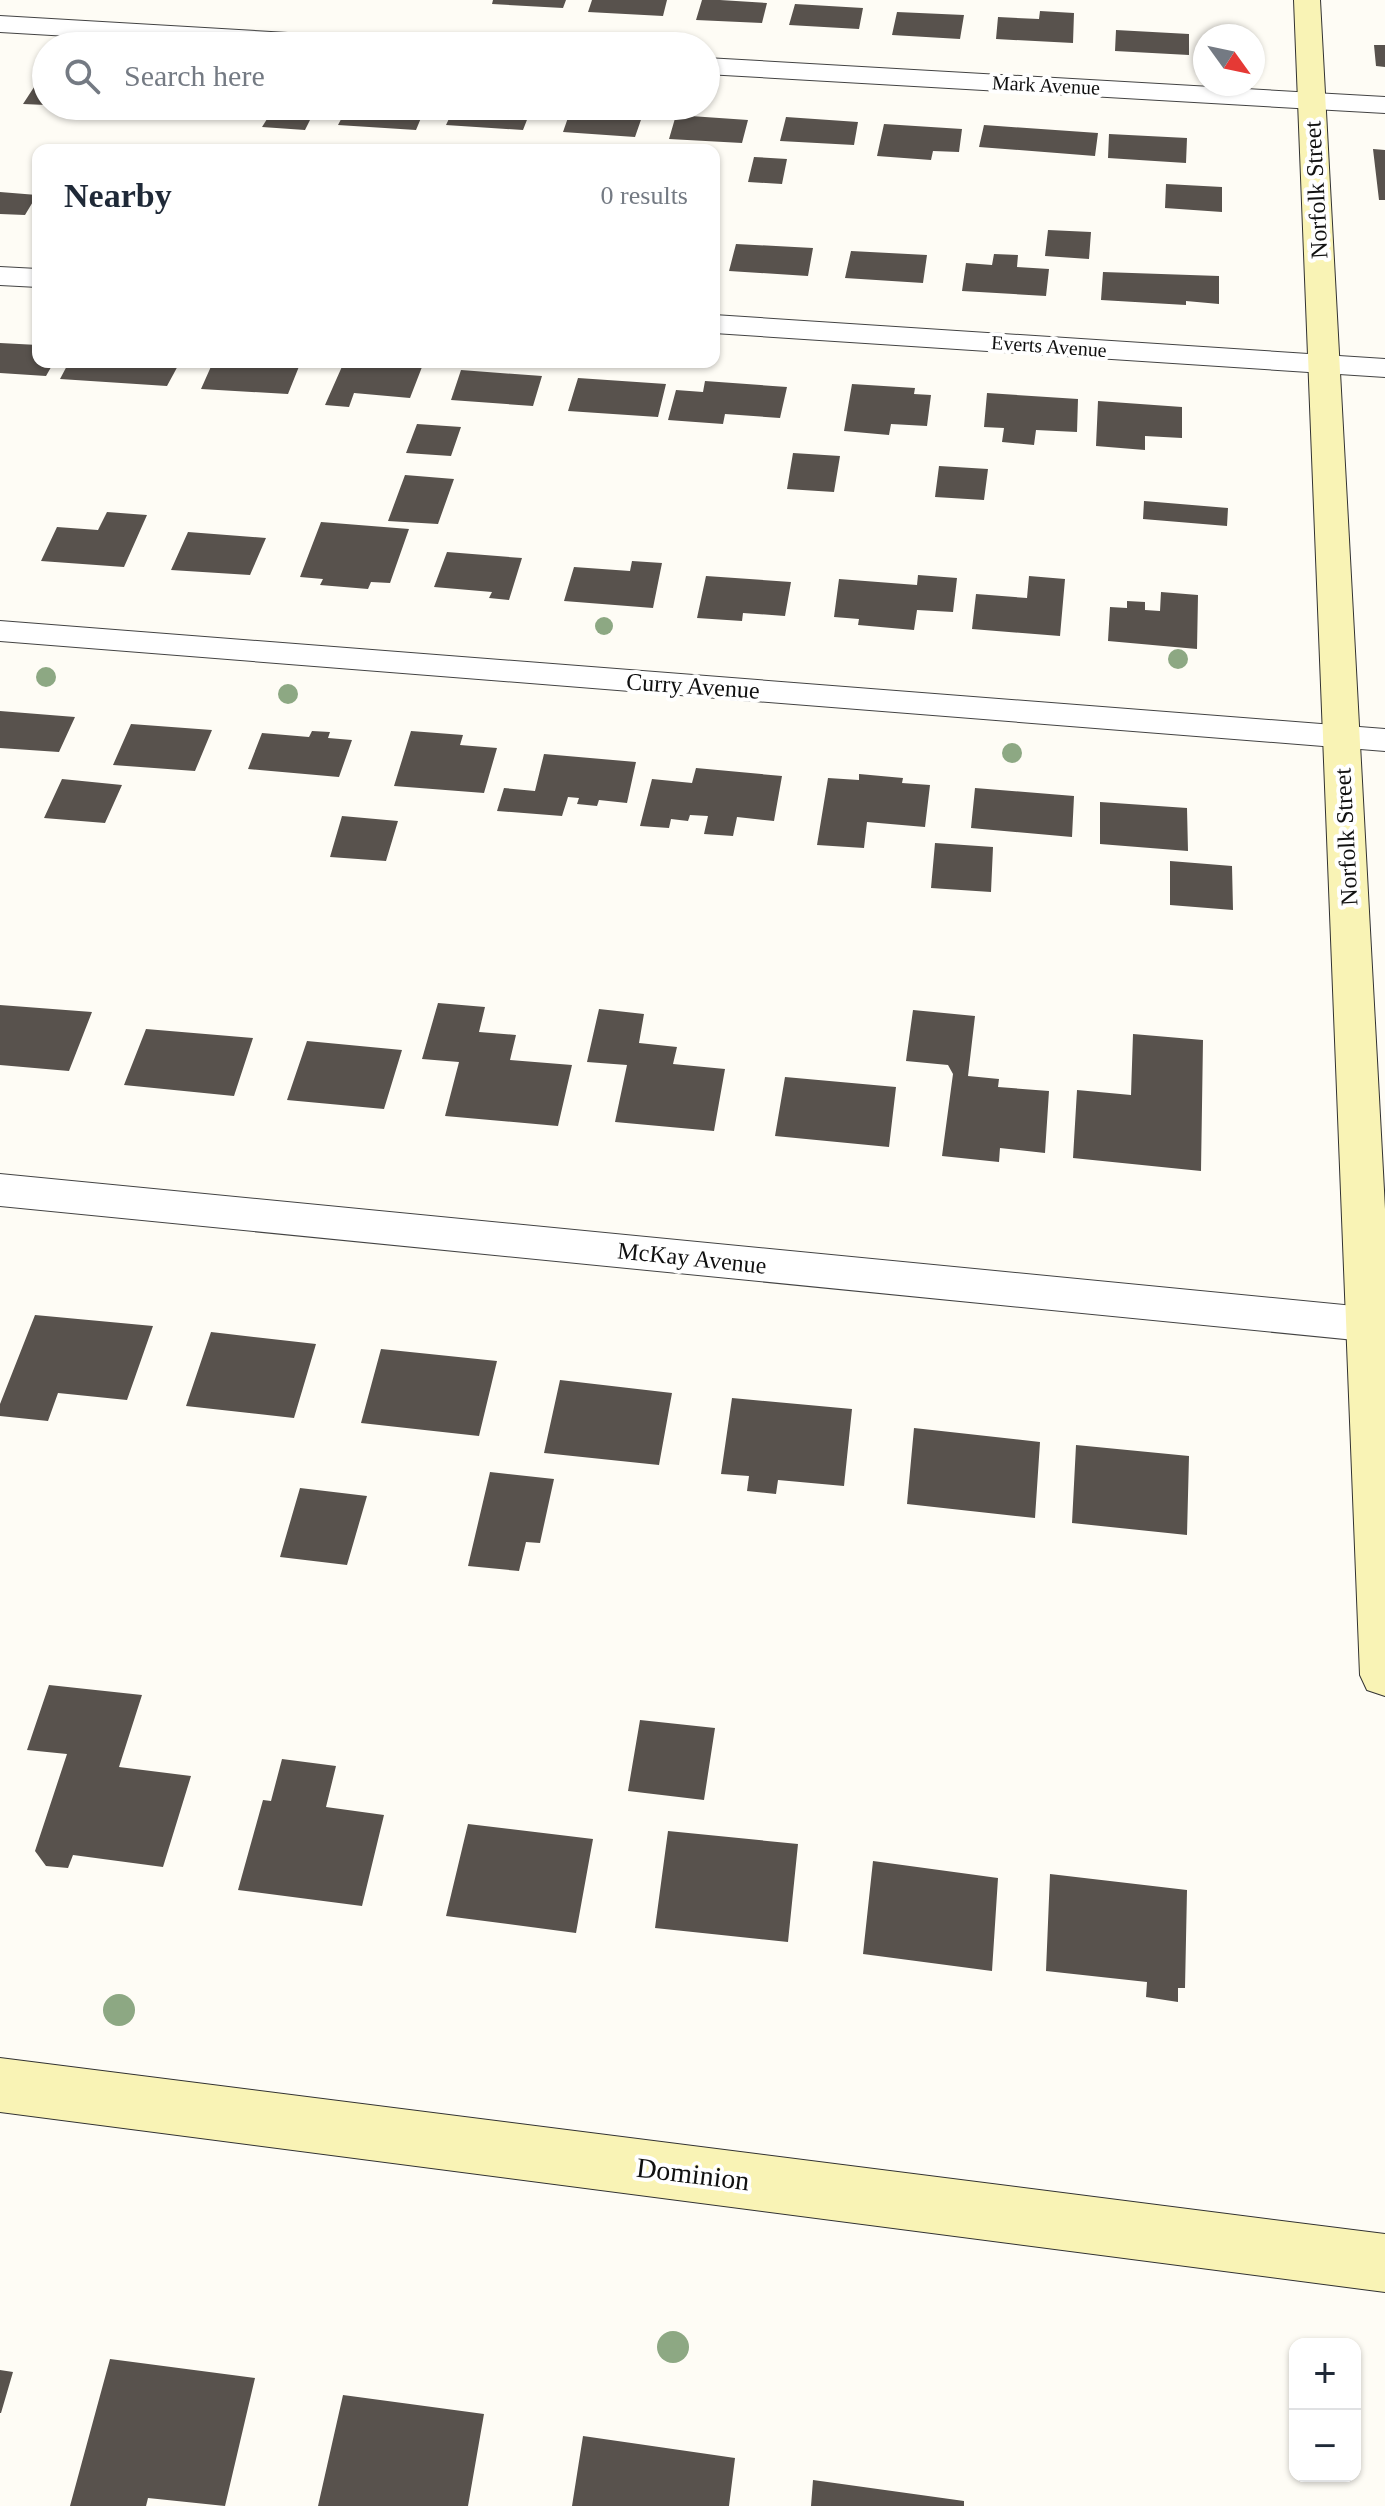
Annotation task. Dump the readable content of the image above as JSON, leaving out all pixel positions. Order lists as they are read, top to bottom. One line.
{"streets":{"street":["Mark Avenue","Norfolk Street","Everts Avenue","Curry Avenue","McKay Avenue","Dominion"]},"crossings":[["Mark Avenue","Norfolk Street"],["Norfolk Street","Everts Avenue"],["Norfolk Street","Curry Avenue"],["Norfolk Street","McKay Avenue"]],"north":"bottom right","page":{"search":"Search here","heading":["Nearby","0 results"],"map_buttons":["+","−"]}}
